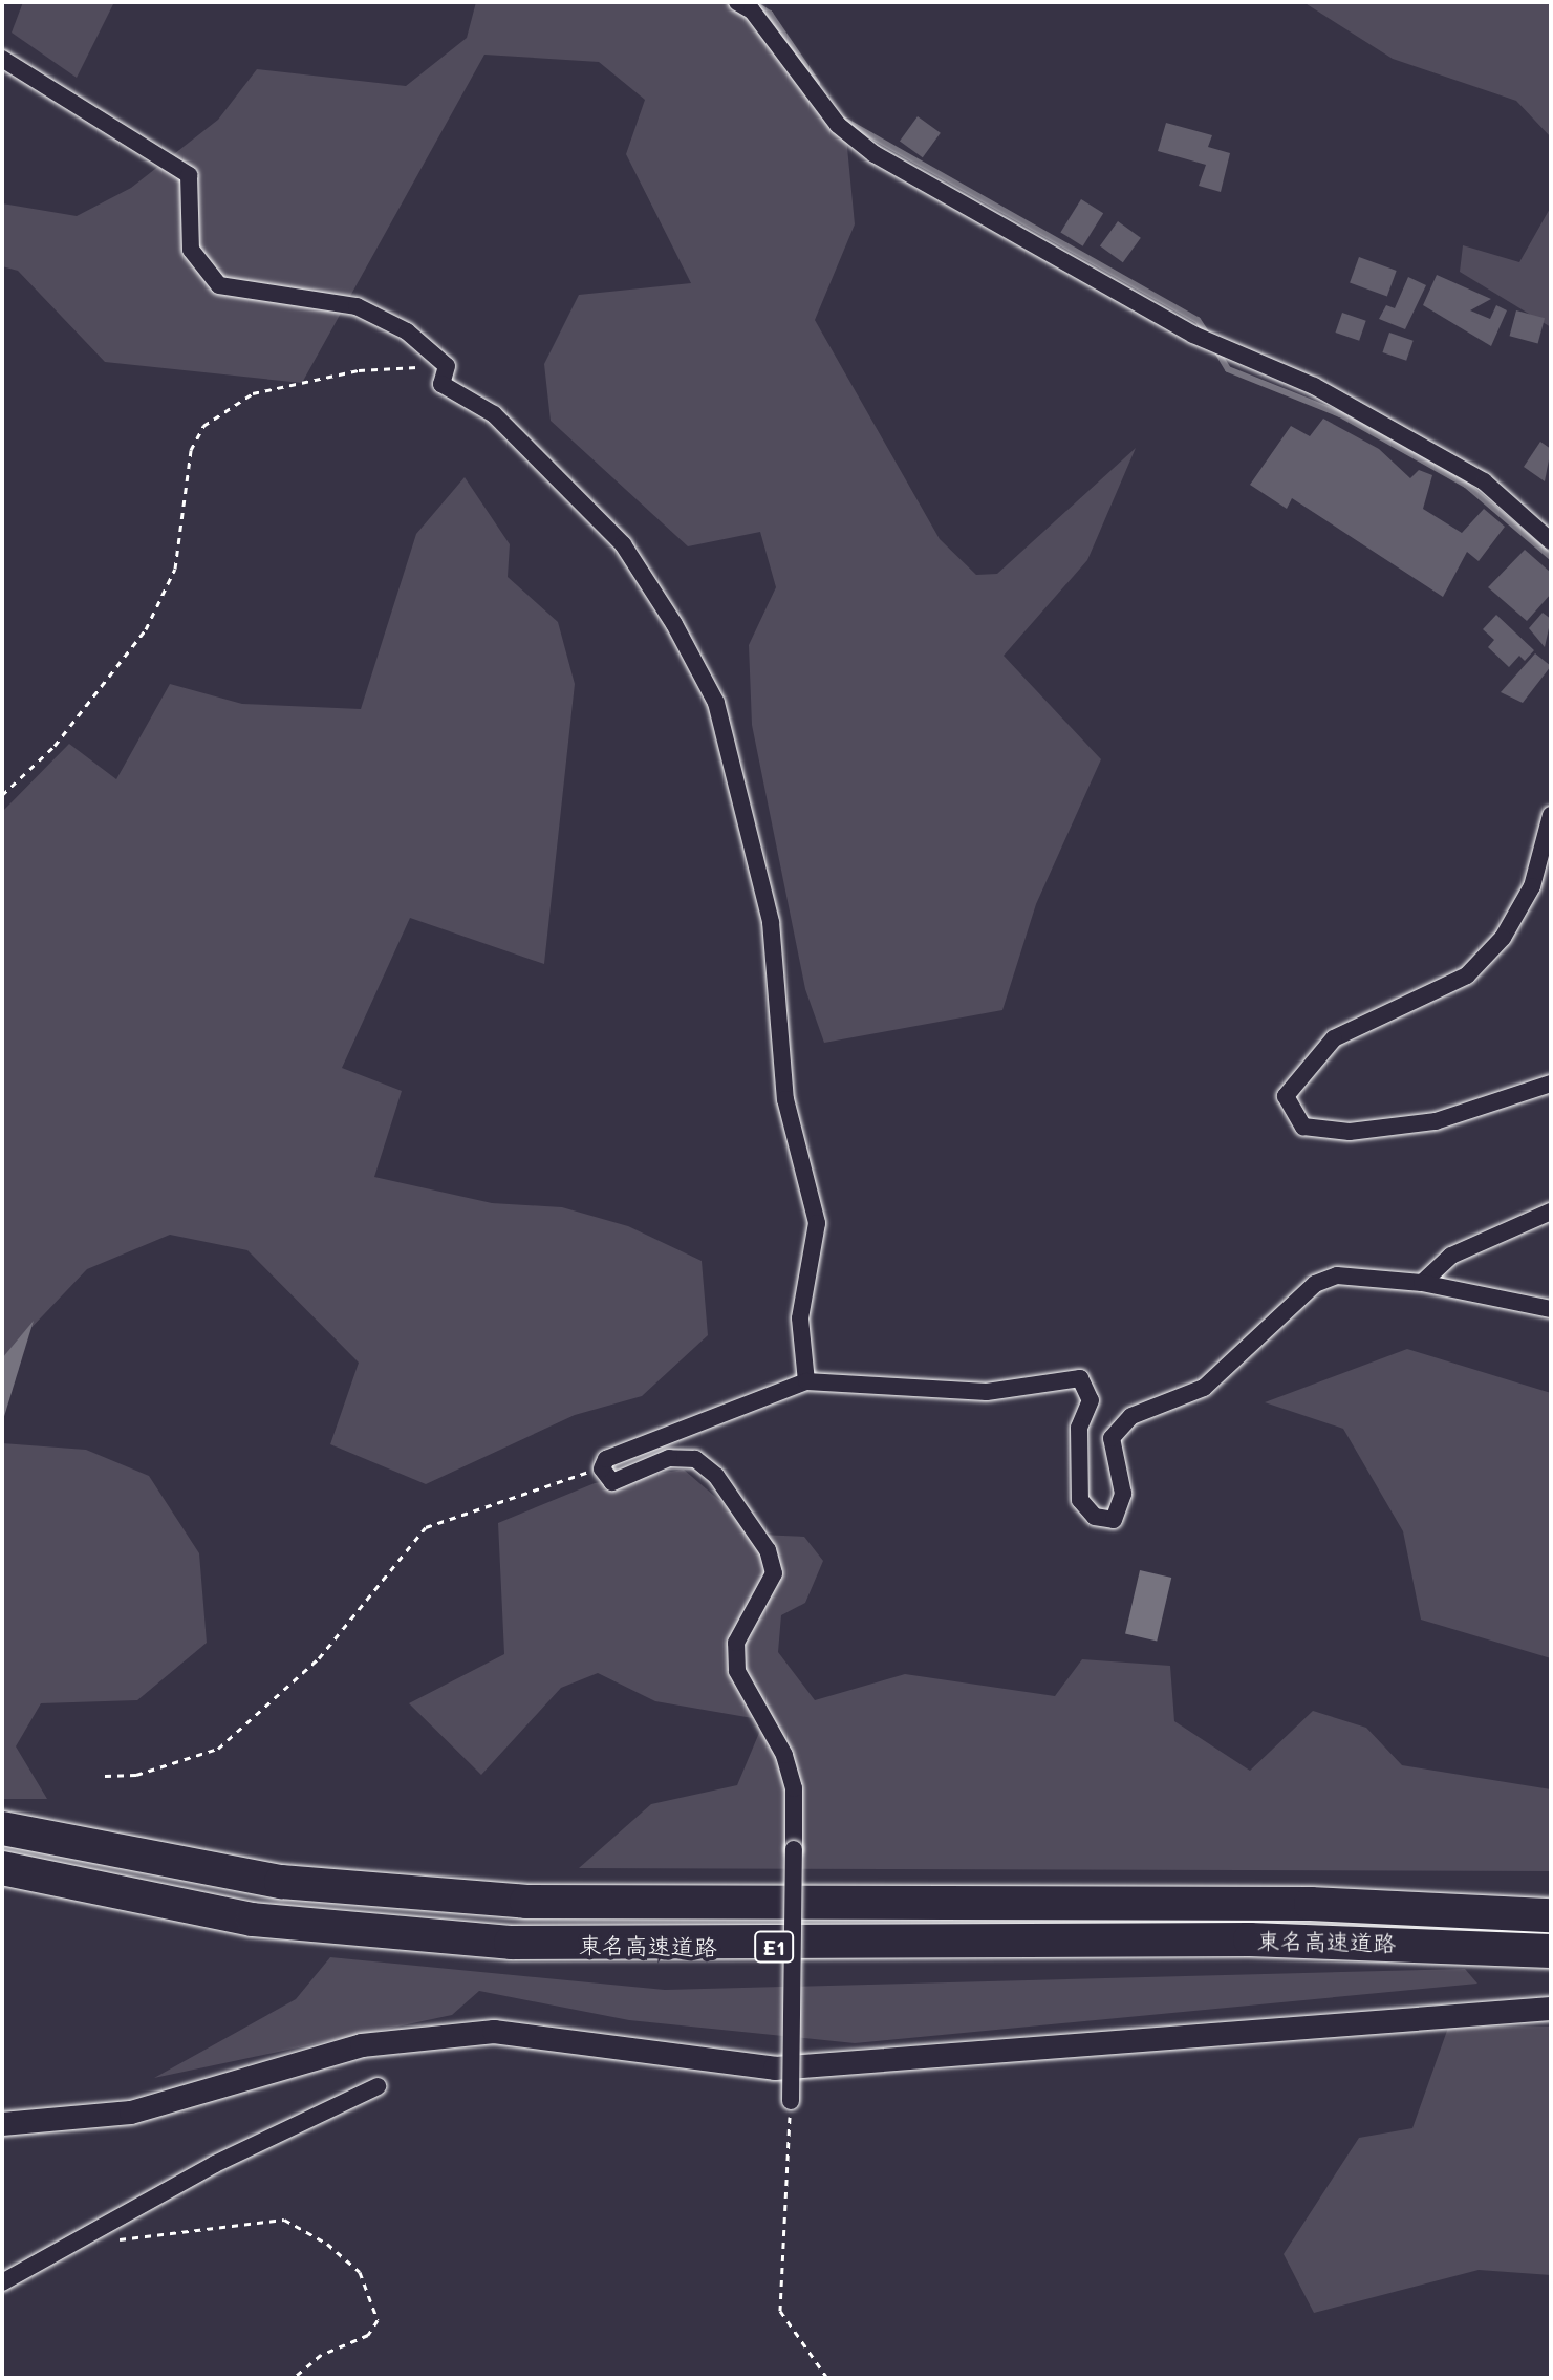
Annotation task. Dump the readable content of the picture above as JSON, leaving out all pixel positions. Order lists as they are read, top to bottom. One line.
{"streets":{"highway":["東名高速道路","E1"]}}
